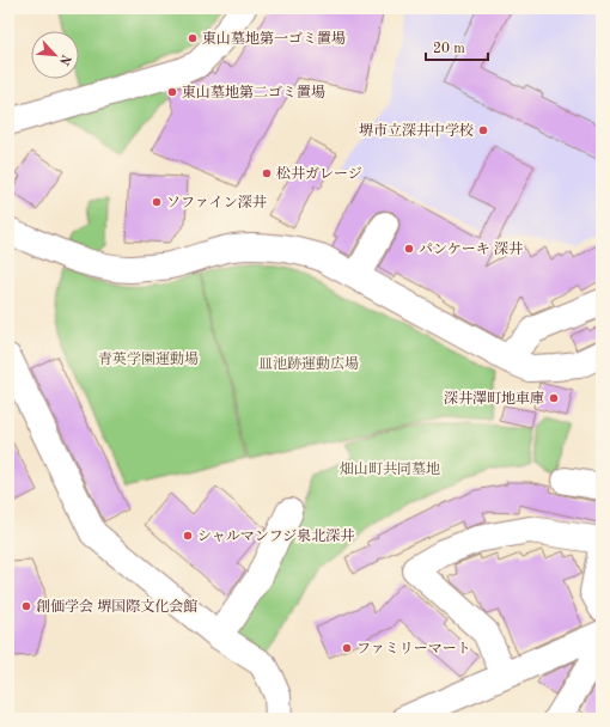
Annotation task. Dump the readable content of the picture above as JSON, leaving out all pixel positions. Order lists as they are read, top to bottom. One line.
{"parks":["青英学園運動場","皿池跡運動広場","畑山町共同墓地"],"places":["東山墓地第一ゴミ置場","東山墓地第二ゴミ置場","堺市立深井中学校","松井ガレージ","ソファイン深井","パンケーキ 深井","深井澤町地車庫","シャルマンフジ泉北深井","創価学会 堺国際文化会館","ファミリーマート"],"scale_bar":"20 m","north":"bottom right"}
